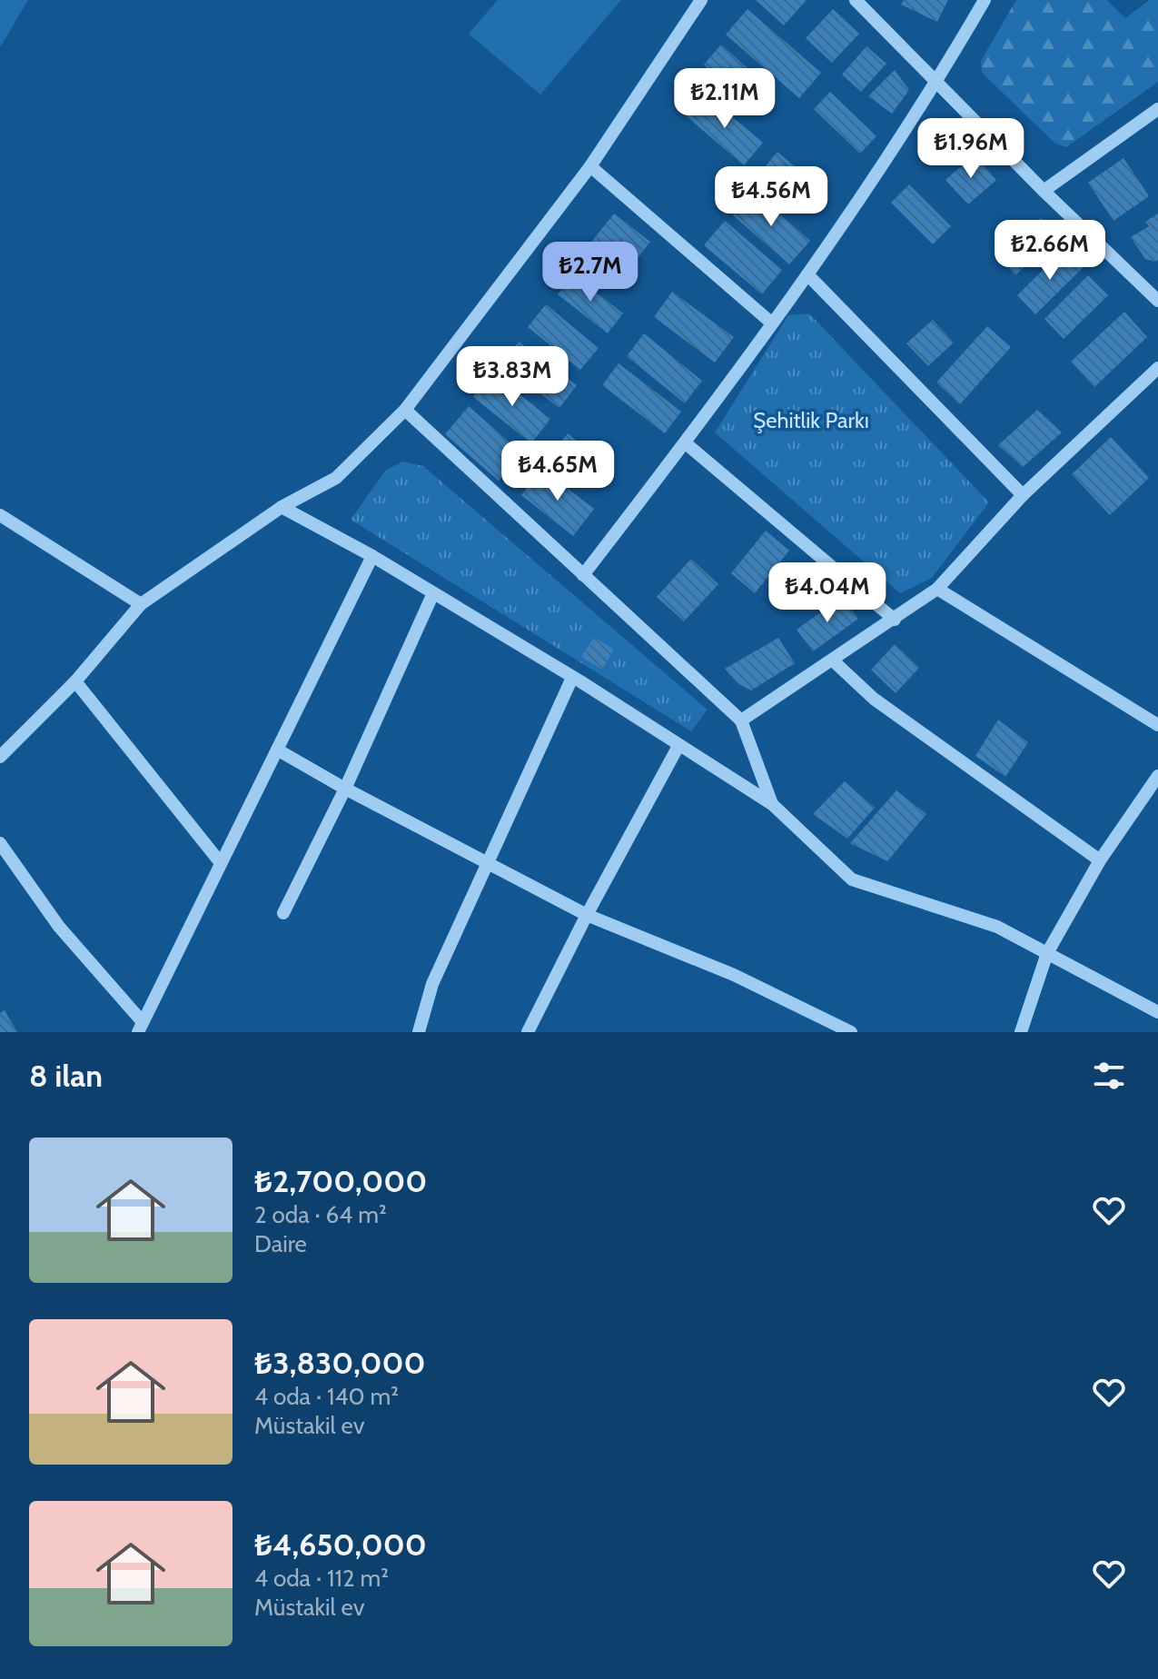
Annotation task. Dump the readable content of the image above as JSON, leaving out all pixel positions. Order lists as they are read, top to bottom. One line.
{"parks":["Şehitlik Parkı"],"page":{"price":["₺2.11M","₺1.96M","₺4.56M","₺2.66M","₺2.7M","₺3.83M","₺4.65M","₺4.04M"],"heading":"8 ilan","list":[{"name":"₺2,700,000","note":"2 oda · 64 m² · Daire"},{"name":"₺3,830,000","note":"4 oda · 140 m² · Müstakil ev"},{"name":"₺4,650,000","note":"4 oda · 112 m² · Müstakil ev"}]}}
